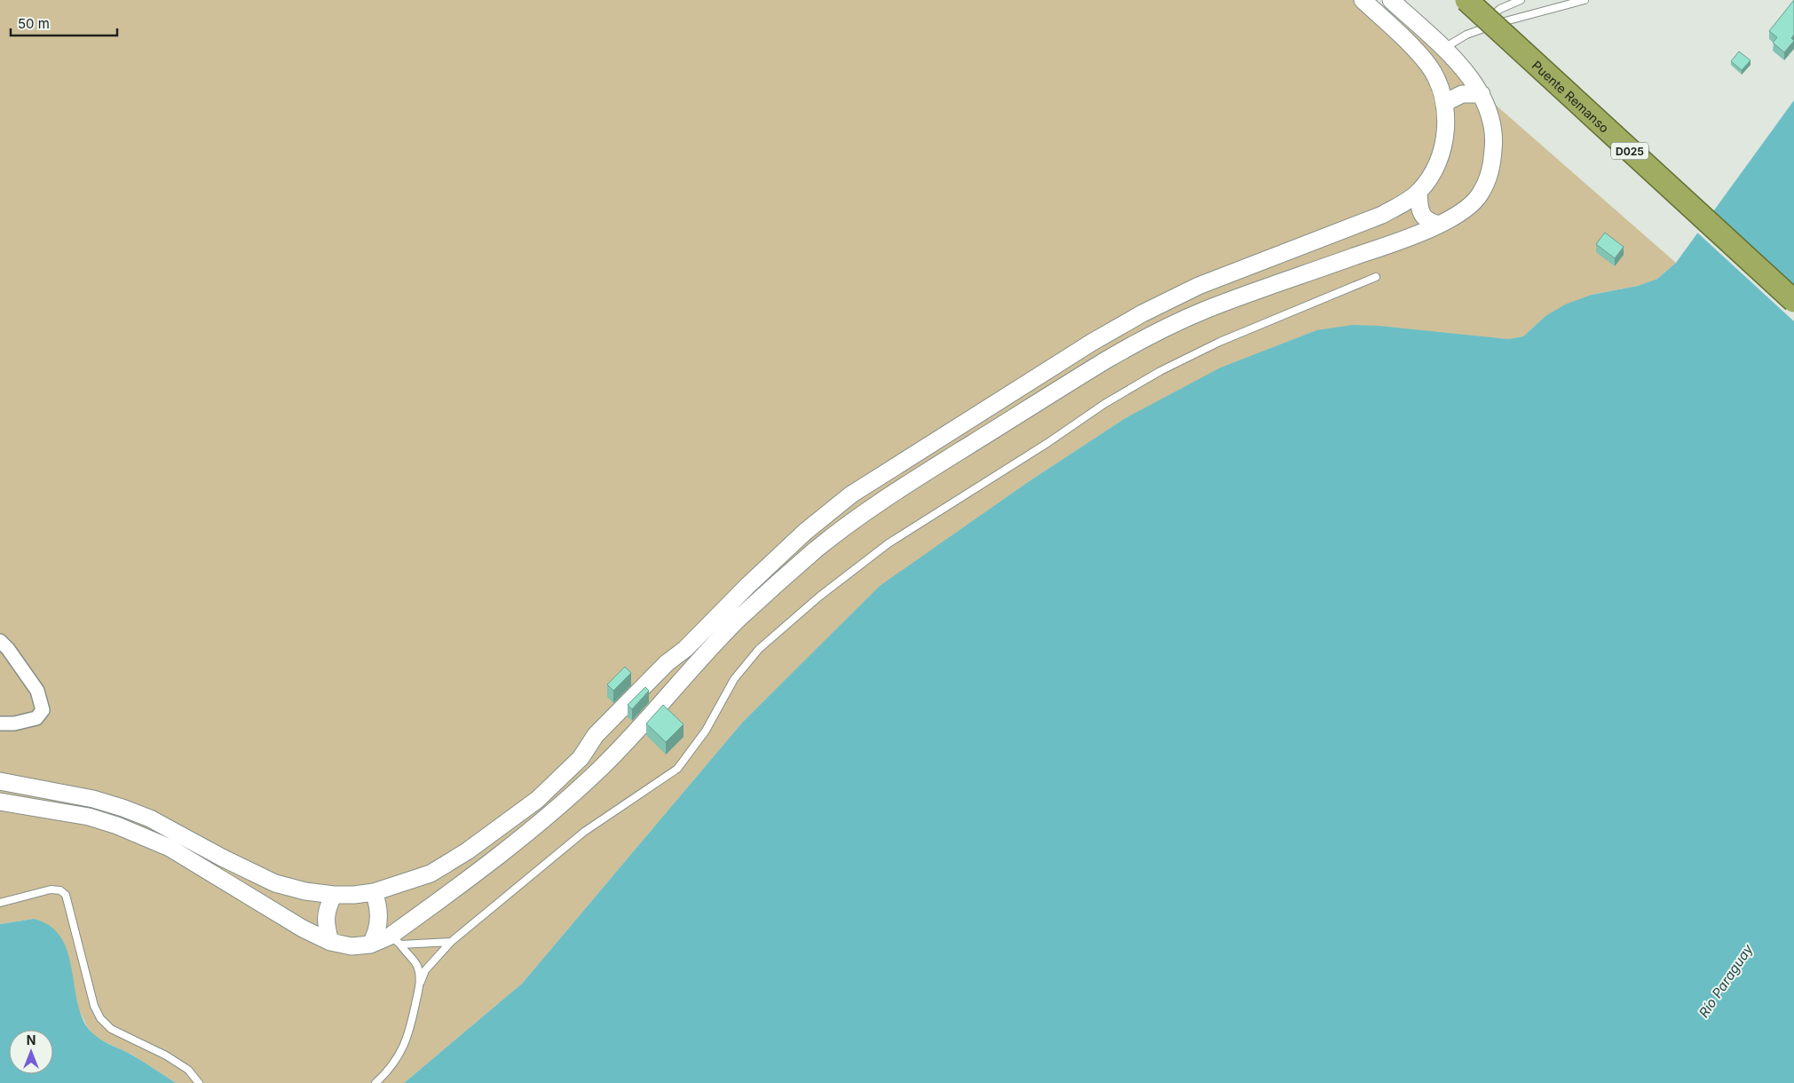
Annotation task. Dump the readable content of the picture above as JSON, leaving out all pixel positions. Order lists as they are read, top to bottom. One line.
{"streets":{"highway":["Puente Remanso","D025"]},"water":["Río Paraguay"],"scale_bar":"50 m","north":"top"}
